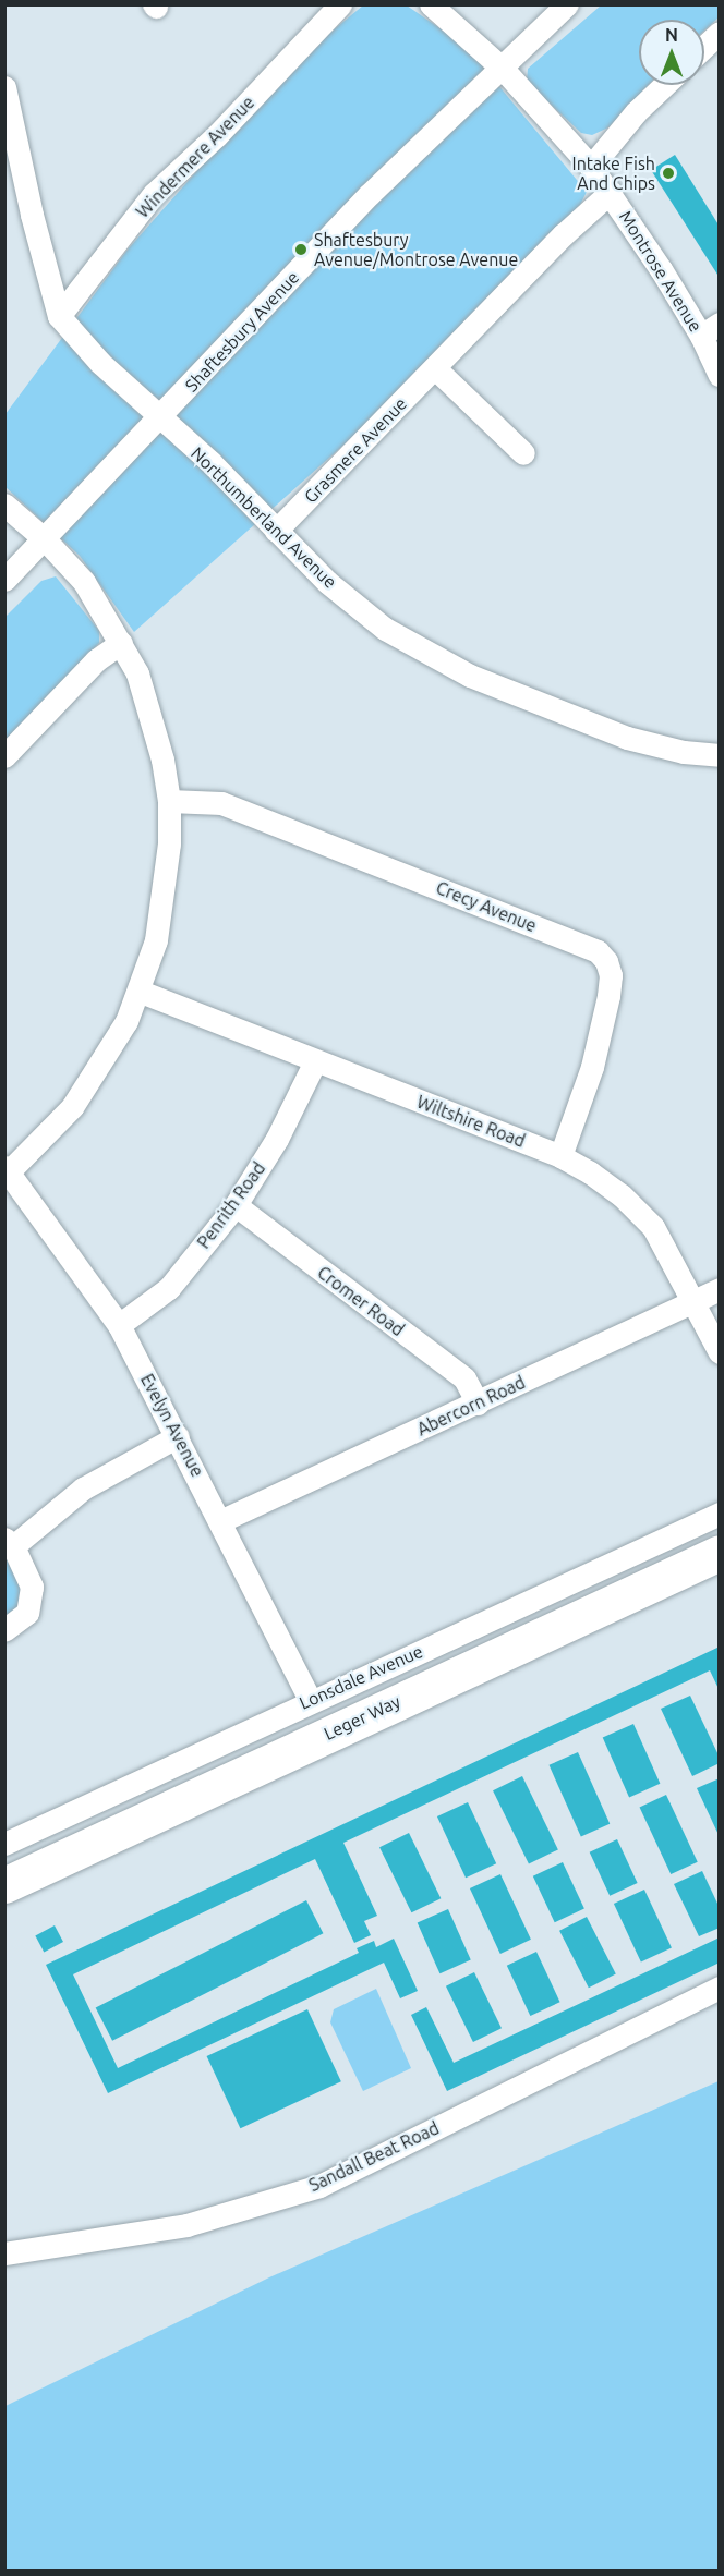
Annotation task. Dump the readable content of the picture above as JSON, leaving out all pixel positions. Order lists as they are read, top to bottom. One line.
{"streets":{"highway":["Leger Way"],"street":["Windermere Avenue","Montrose Avenue","Shaftesbury Avenue","Grasmere Avenue","Northumberland Avenue","Crecy Avenue","Wiltshire Road","Penrith Road","Cromer Road","Abercorn Road","Evelyn Avenue","Lonsdale Avenue","Sandall Beat Road"]},"crossings":[["Windermere Avenue","Northumberland Avenue"],["Montrose Avenue","Shaftesbury Avenue"],["Montrose Avenue","Grasmere Avenue"],["Shaftesbury Avenue","Northumberland Avenue"],["Grasmere Avenue","Northumberland Avenue"],["Crecy Avenue","Wiltshire Road"],["Wiltshire Road","Penrith Road"],["Wiltshire Road","Abercorn Road"],["Penrith Road","Cromer Road"],["Penrith Road","Evelyn Avenue"],["Cromer Road","Abercorn Road"],["Abercorn Road","Evelyn Avenue"],["Evelyn Avenue","Lonsdale Avenue"]],"places":["Intake Fish And Chips","Shaftesbury Avenue/Montrose Avenue"],"north":"top"}
